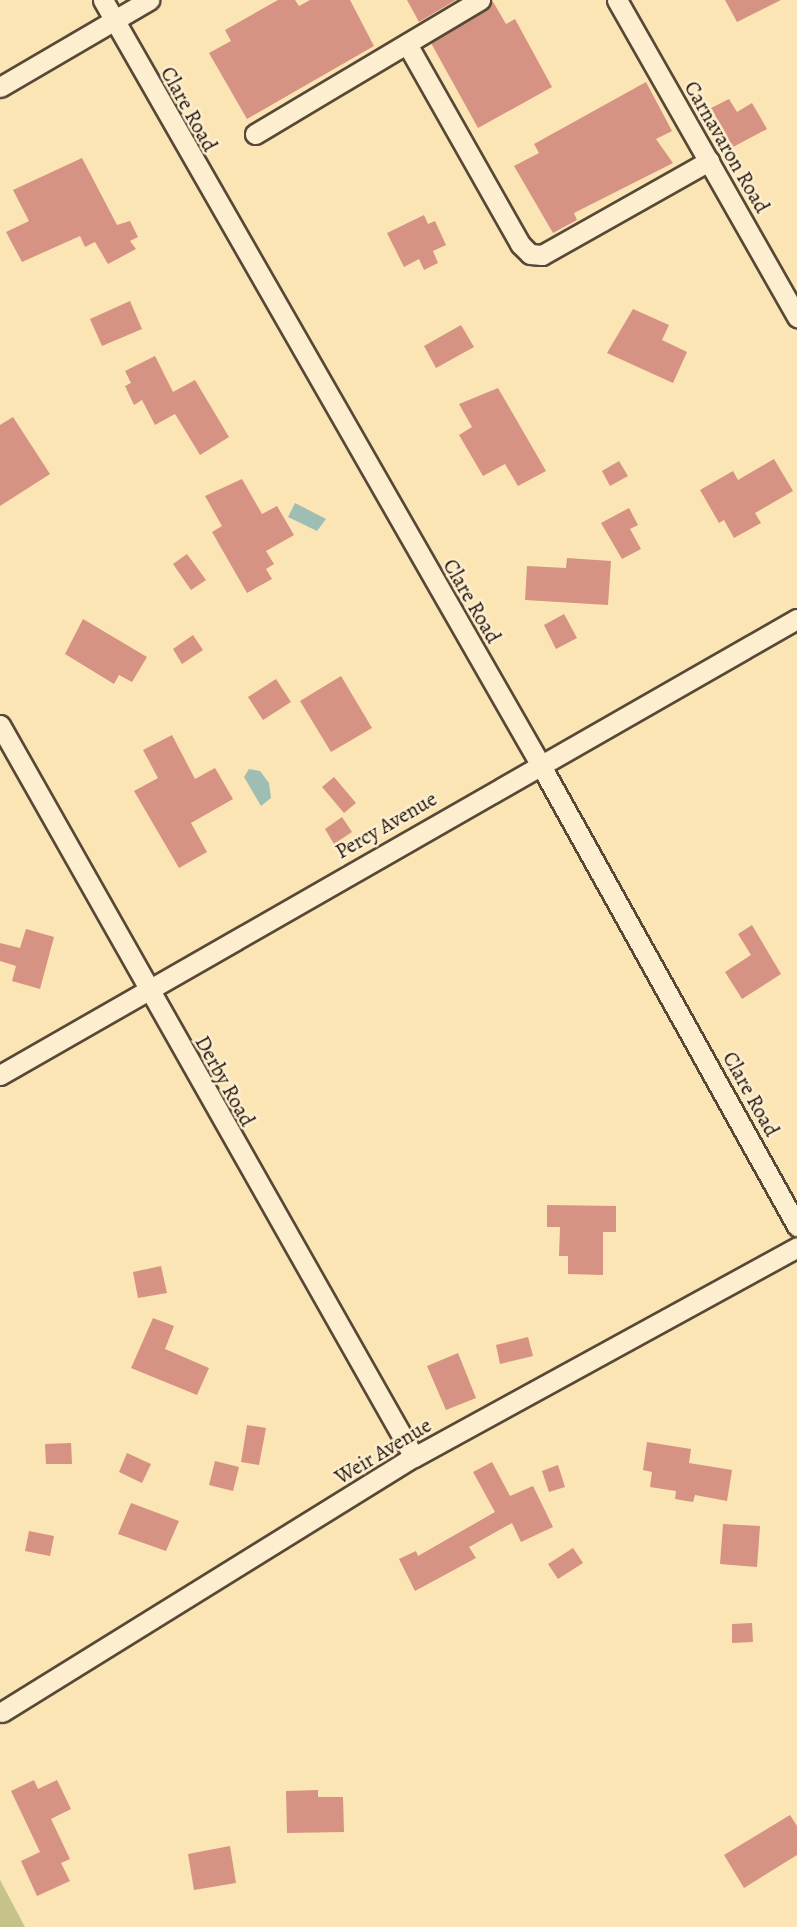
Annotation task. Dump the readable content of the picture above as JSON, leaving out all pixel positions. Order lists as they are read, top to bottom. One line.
{"streets":{"street":["Clare Road","Carnavaron Road","Percy Avenue","Derby Road","Weir Avenue"]},"crossings":[["Clare Road","Percy Avenue"],["Percy Avenue","Derby Road"],["Derby Road","Weir Avenue"]]}
